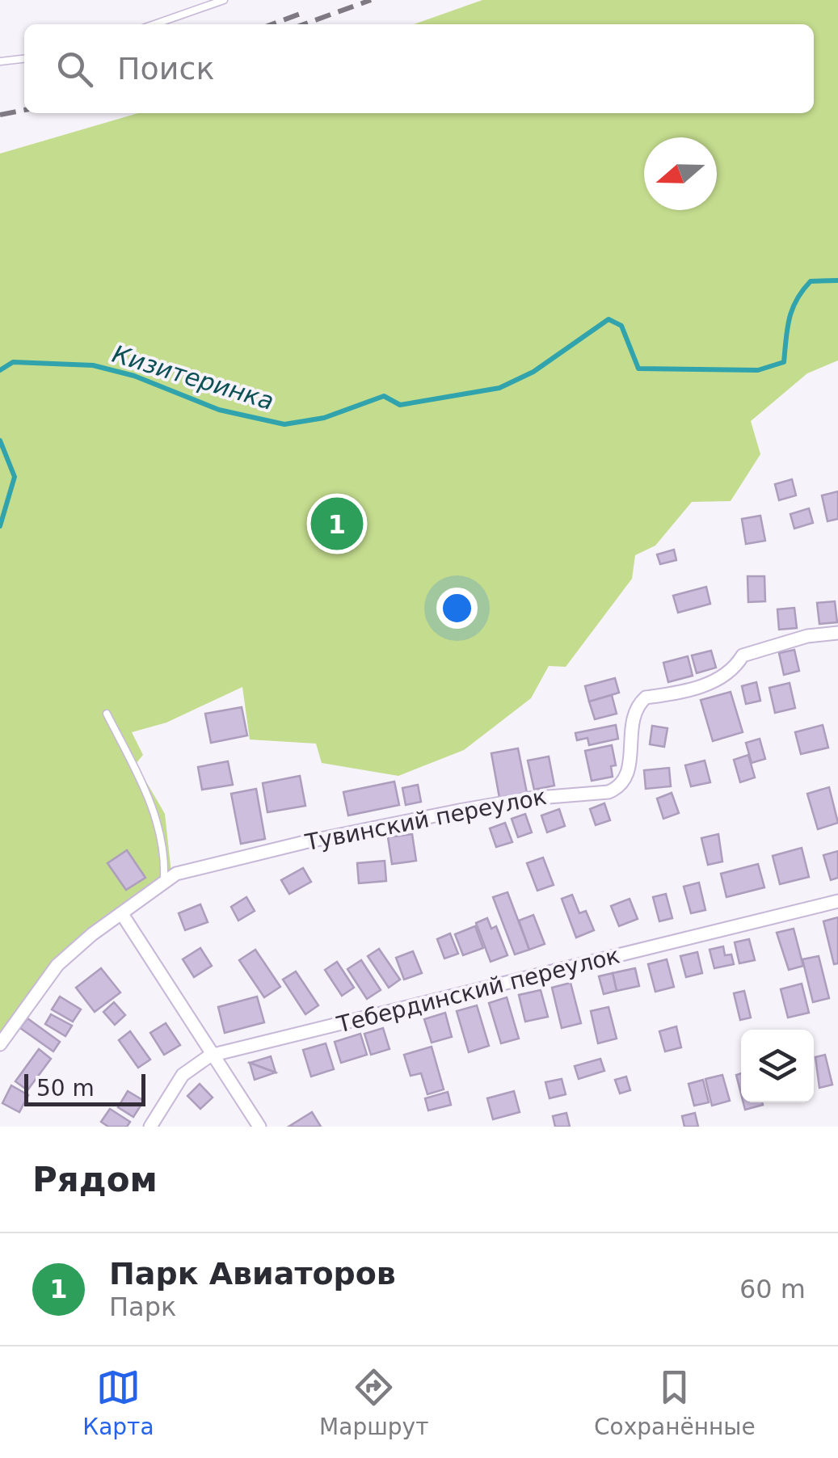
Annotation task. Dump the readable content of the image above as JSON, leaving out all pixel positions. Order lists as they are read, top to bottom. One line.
{"streets":{"street":["Тувинский переулок","Тебердинский переулок"]},"water":["Кизитеринка"],"scale_bar":"50 m","north":"left","page":{"search":"Поиск","pins":"1","scale":"50 m","heading":"Рядом","list":[{"mark":"1","name":"Парк Авиаторов","note":"Парк","value":"60 m"}],"nav":["Карта","Маршрут","Сохранённые"]}}
